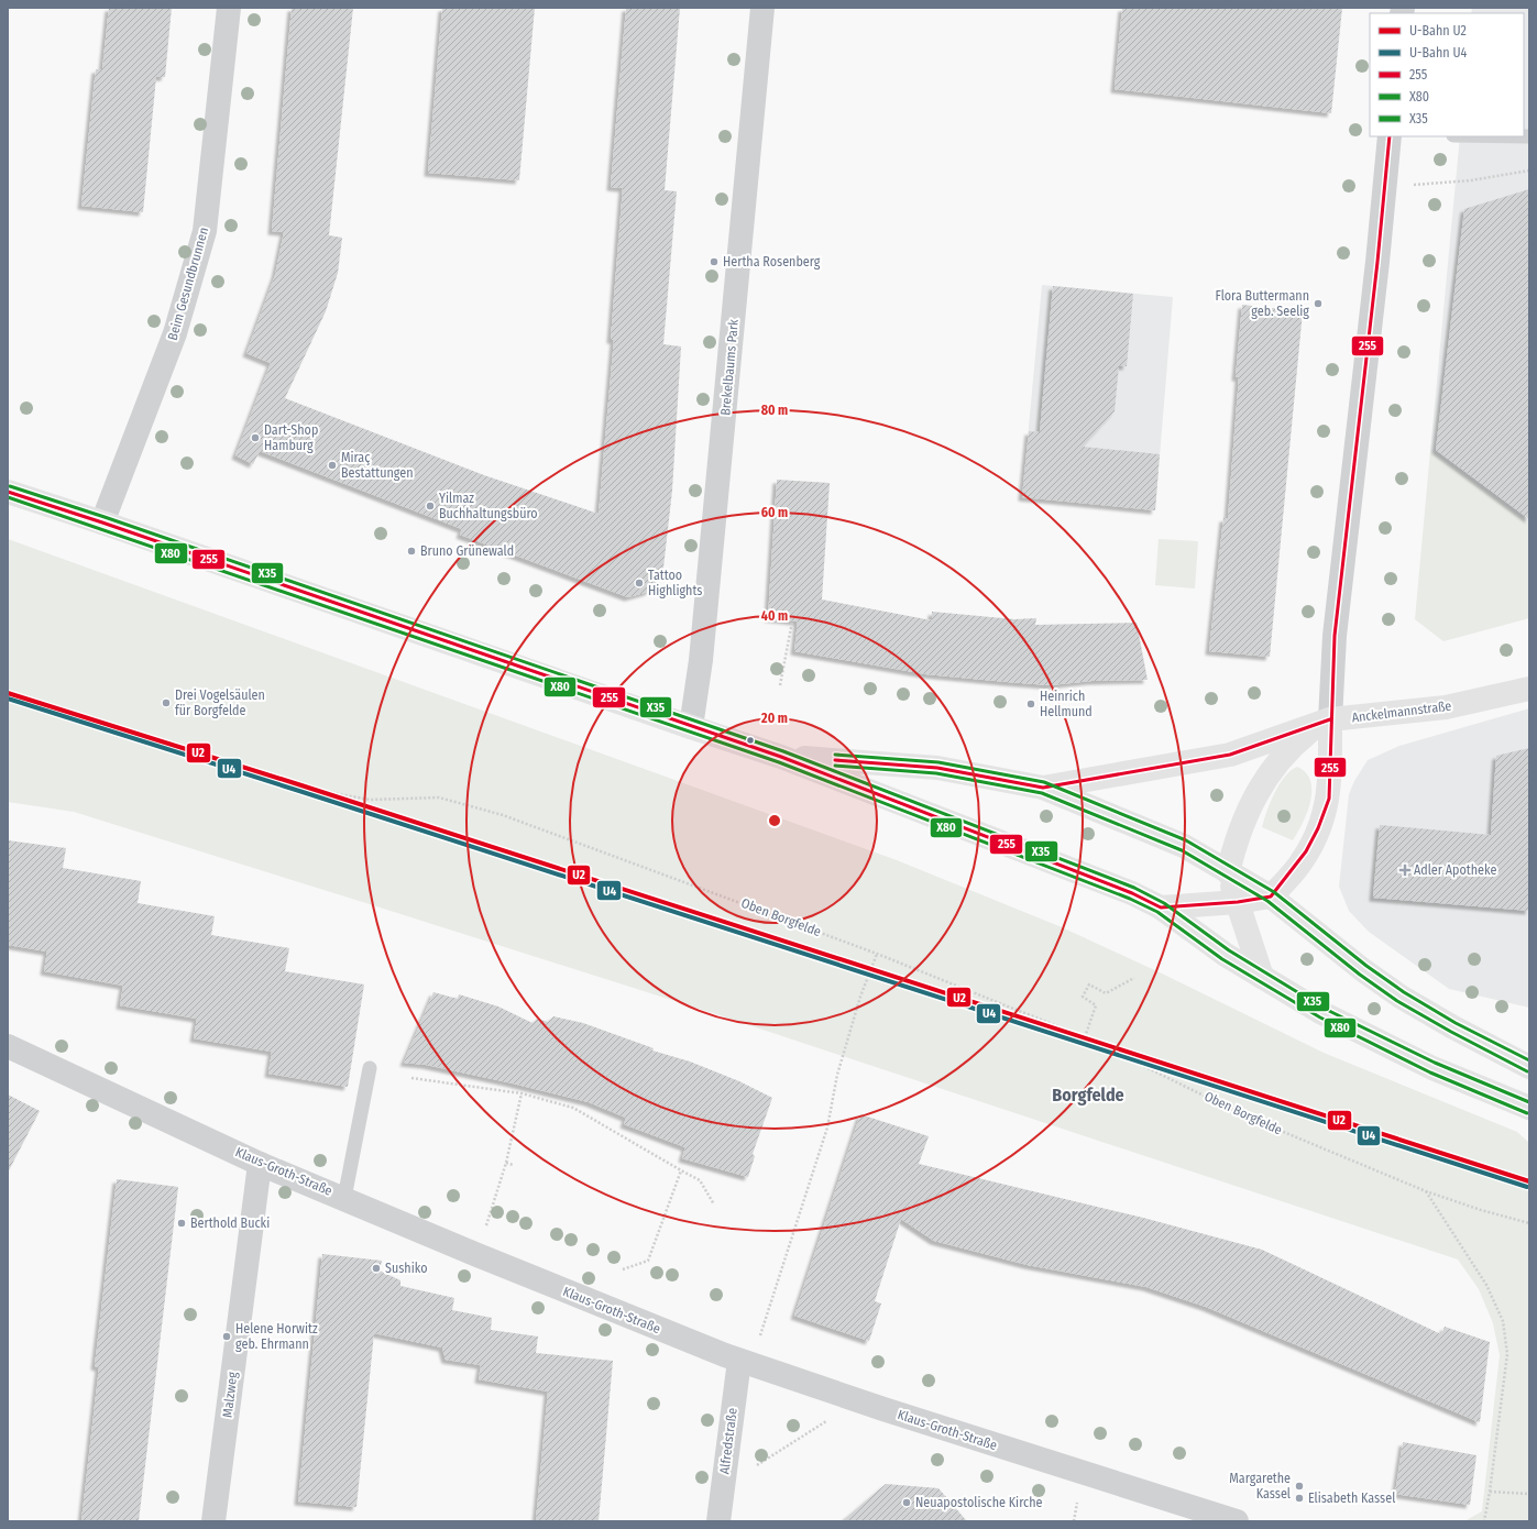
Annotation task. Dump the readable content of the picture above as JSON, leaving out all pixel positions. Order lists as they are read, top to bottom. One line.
{"streets":{"main road":["Anckelmannstraße"],"street":["Beim Gesundbrunnen","Brekelbaums Park","Klaus-Groth-Straße","Malzweg","Alfredstraße"],"path":["Oben Borgfelde"]},"crossings":[["Klaus-Groth-Straße","Malzweg"],["Klaus-Groth-Straße","Alfredstraße"]],"districts":["Borgfelde"],"places":{"other":["Hertha Rosenberg","Flora Buttermann geb. Seelig","Dart-Shop Hamburg","Miraç Bestattungen","Yilmaz Buchhaltungsbüro","Bruno Grünewald","Tattoo Highlights","Drei Vogelsäulen für Borgfelde","Heinrich Hellmund","Berthold Bucki","Sushiko","Helene Horwitz geb. Ehrmann","Margarethe Kassel","Elisabeth Kassel","Neuapostolische Kirche"],"health":["Adler Apotheke"]},"lines":["transit line 255","transit line X35","transit line X80","metro line U2","metro line U4"],"legend":["U-Bahn U2","U-Bahn U4","255","X80","X35"],"rings":["80 m","60 m","40 m","20 m"]}
